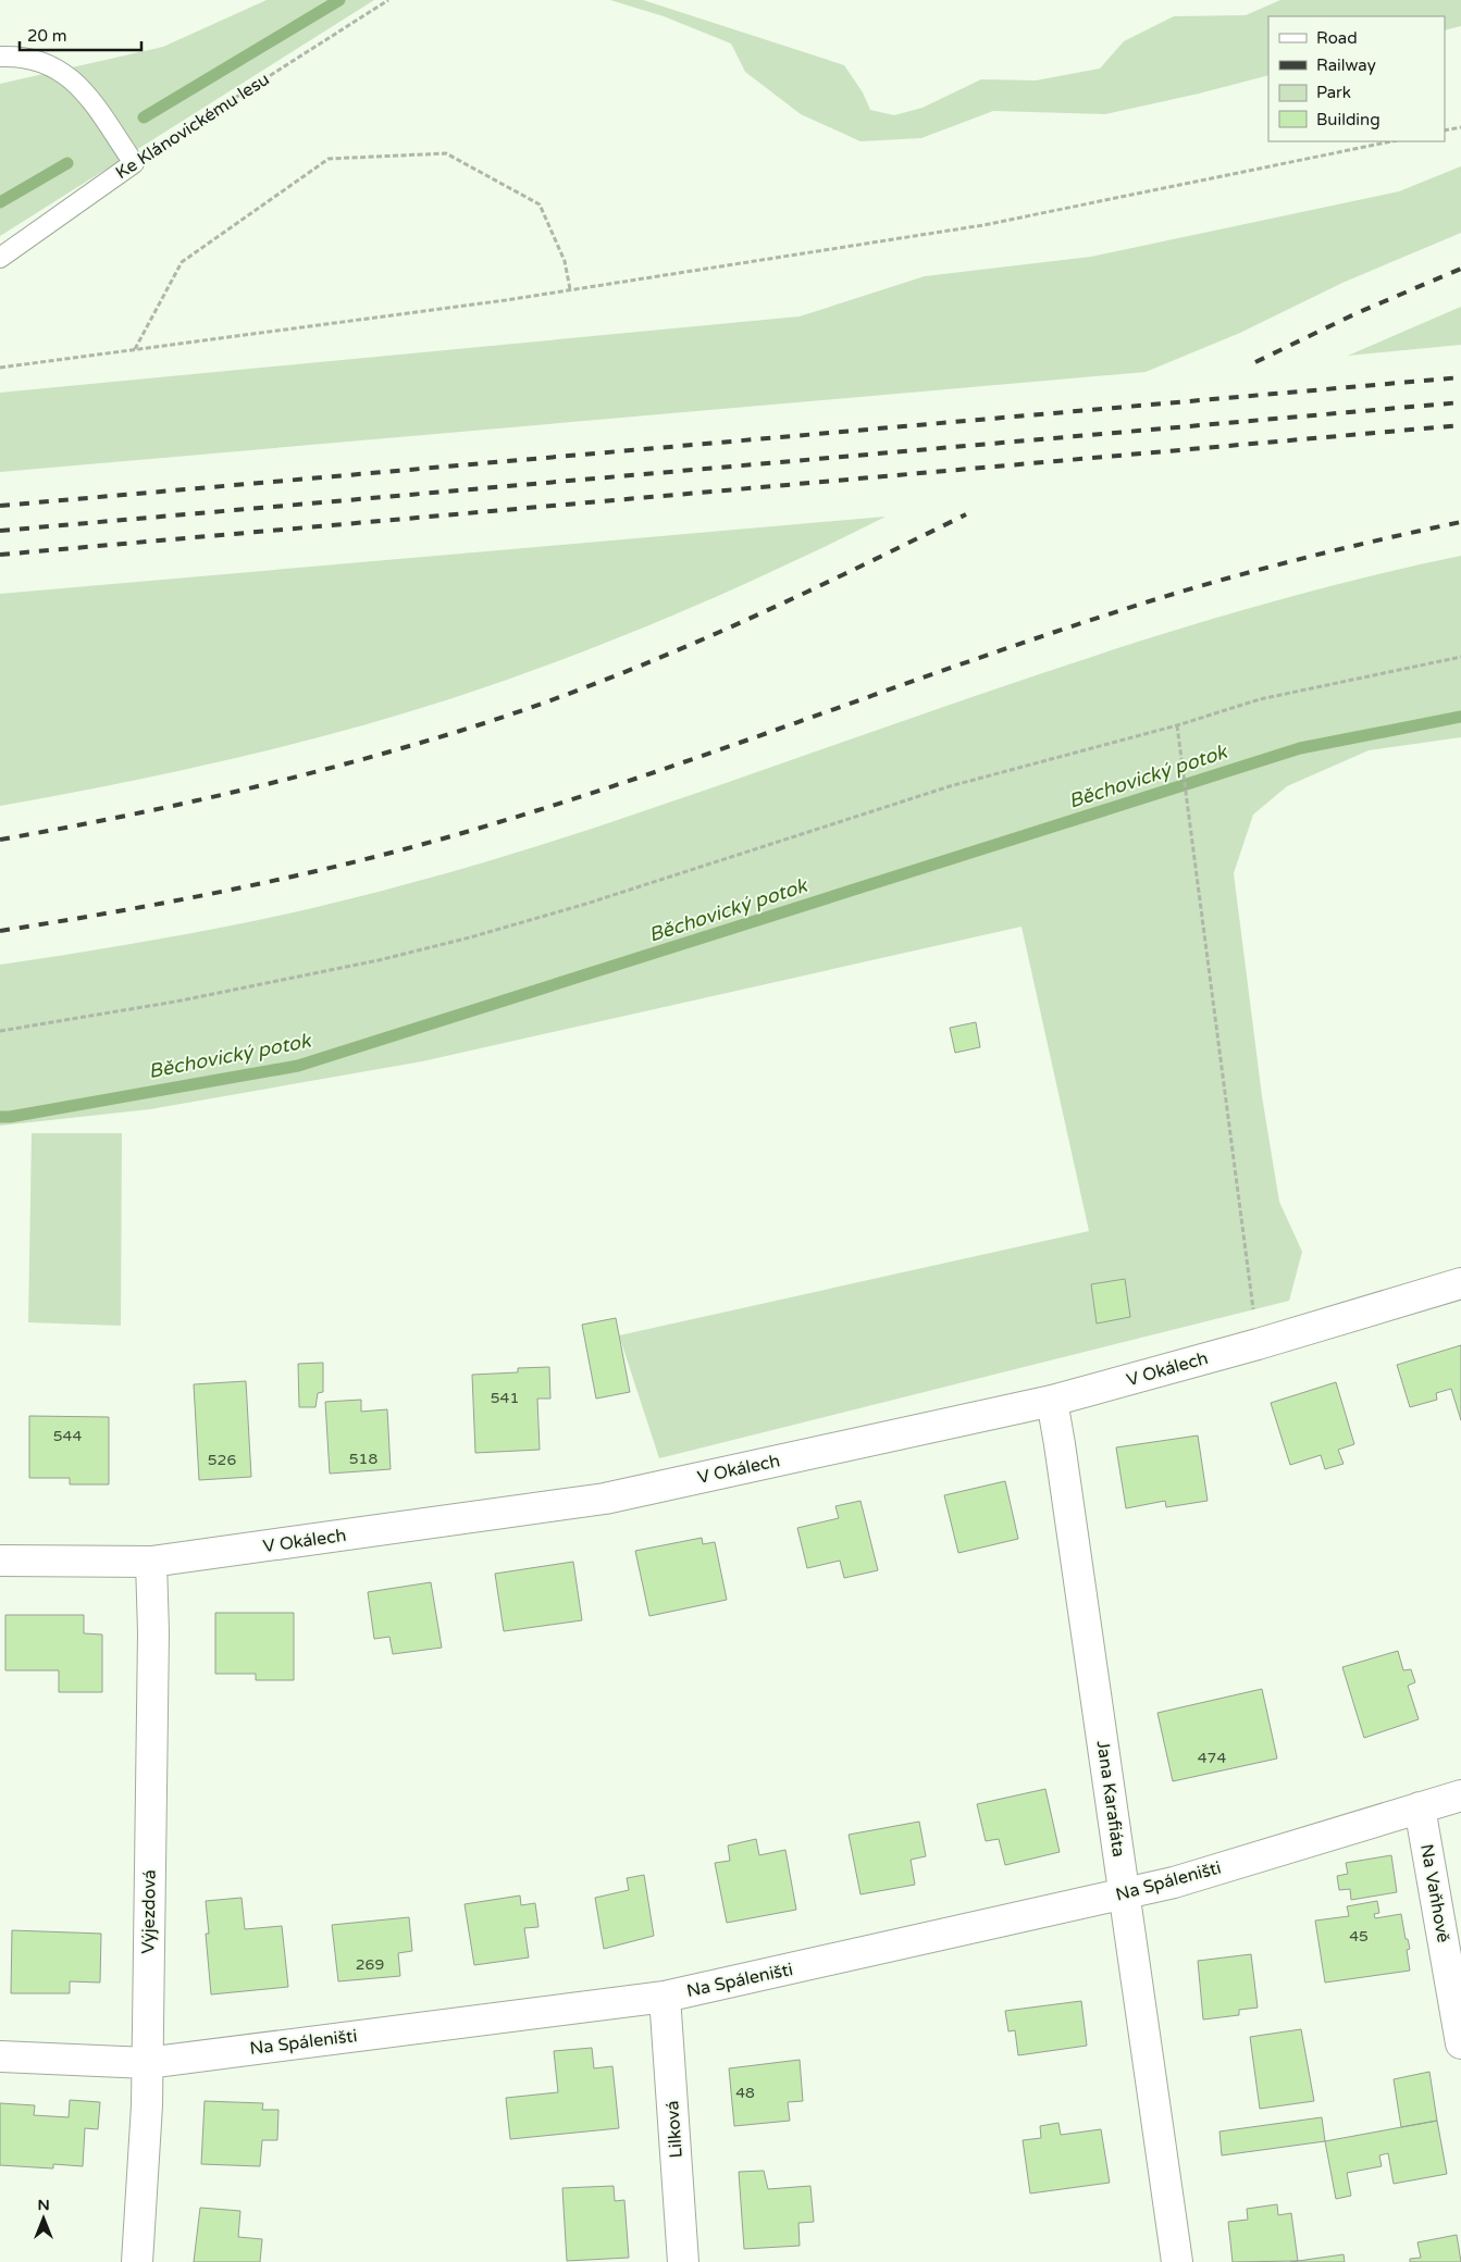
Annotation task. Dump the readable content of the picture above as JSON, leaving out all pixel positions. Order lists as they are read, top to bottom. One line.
{"streets":{"street":["V Okálech","Jana Karafiáta","Na Spáleništi","Na Vaňhově","Výjezdová","Lilková"],"lane":["Ke Klánovickému lesu"]},"crossings":[["V Okálech","Jana Karafiáta"],["V Okálech","Výjezdová"],["Jana Karafiáta","Na Spáleništi"],["Na Spáleništi","Na Vaňhově"],["Na Spáleništi","Výjezdová"],["Na Spáleništi","Lilková"]],"water":["Běchovický potok"],"house_numbers":["541","544","518","526","474","45","269","48"],"legend":["Road","Railway","Park","Building"],"scale_bar":"20 m","north":"top"}
